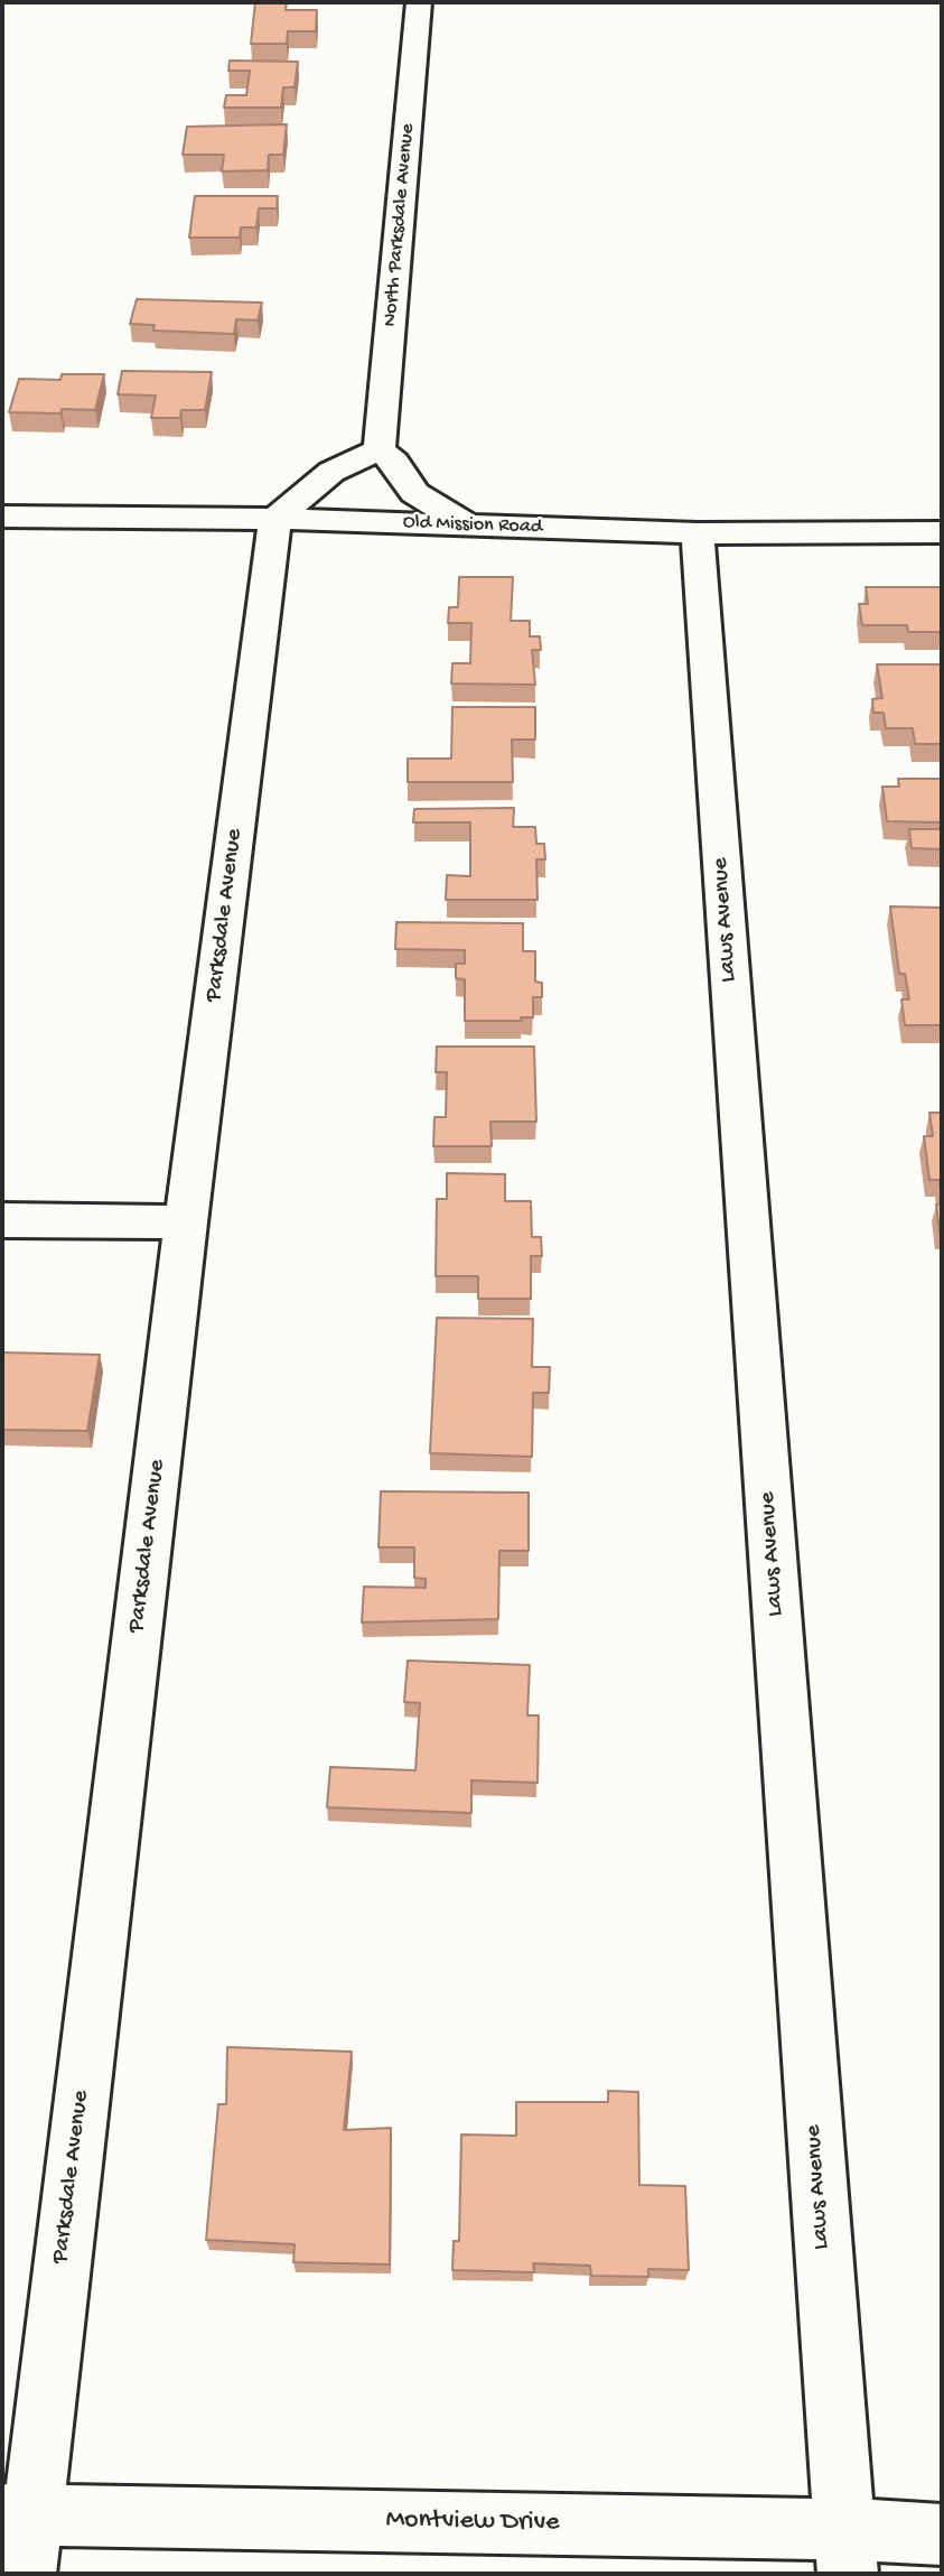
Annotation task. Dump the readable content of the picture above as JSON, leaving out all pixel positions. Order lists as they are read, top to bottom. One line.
{"streets":{"street":["North Parksdale Avenue","Old Mission Road","Parksdale Avenue","Laws Avenue","Montview Drive"]},"crossings":[["Old Mission Road","Parksdale Avenue"],["Old Mission Road","Laws Avenue"],["Parksdale Avenue","Montview Drive"],["Laws Avenue","Montview Drive"]]}
